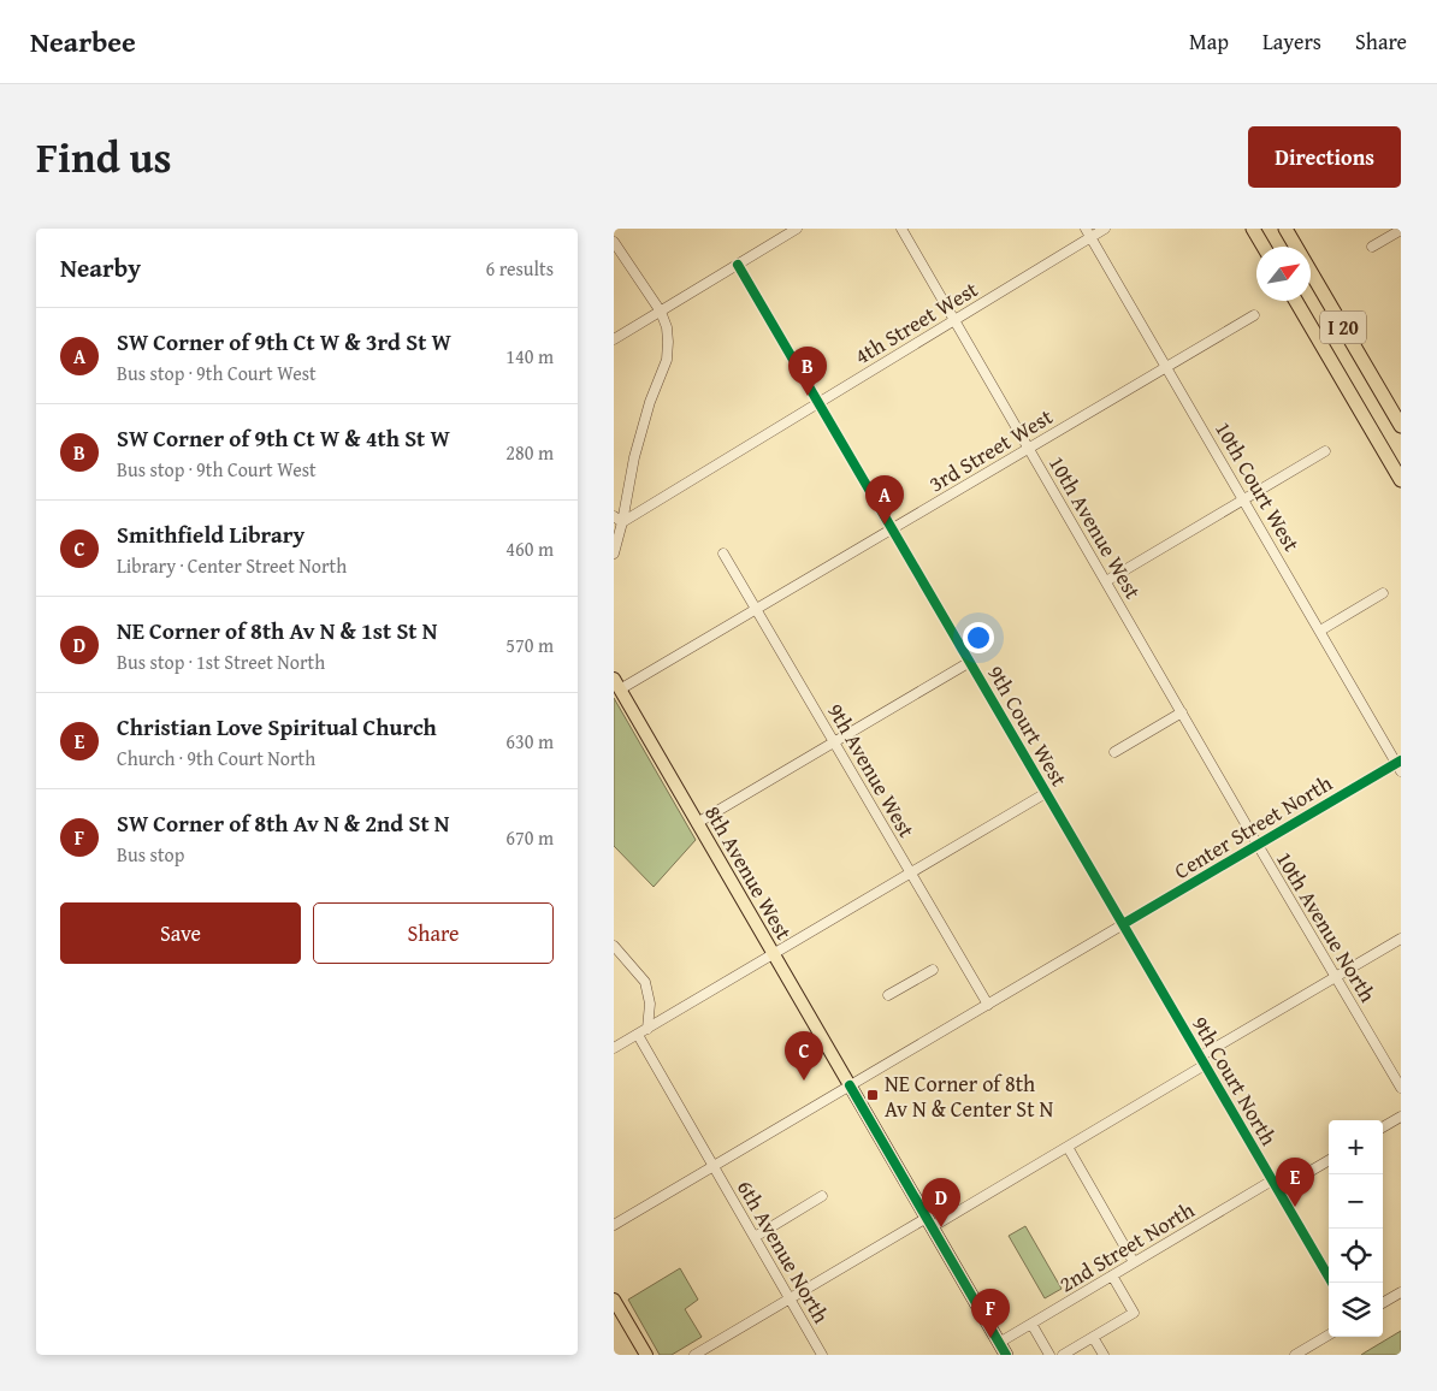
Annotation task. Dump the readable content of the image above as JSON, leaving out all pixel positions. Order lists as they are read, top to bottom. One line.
{"streets":{"highway":["I 20"],"main road":["8th Avenue West"],"street":["4th Street West","3rd Street West","10th Court West","10th Avenue West","9th Court West","9th Avenue West","Center Street North","10th Avenue North","9th Court North","2nd Street North","6th Avenue North"]},"crossings":[["4th Street West","10th Court West"],["4th Street West","10th Avenue West"],["4th Street West","9th Court West"],["3rd Street West","10th Court West"],["3rd Street West","10th Avenue West"],["3rd Street West","9th Court West"],["3rd Street West","9th Avenue West"],["3rd Street West","8th Avenue West"],["10th Court West","Center Street North"],["10th Avenue West","Center Street North"],["10th Avenue West","10th Avenue North"],["9th Court West","Center Street North"],["9th Court West","9th Court North"],["9th Avenue West","Center Street North"],["Center Street North","8th Avenue West"],["Center Street North","10th Avenue North"],["Center Street North","9th Court North"],["Center Street North","6th Avenue North"],["8th Avenue West","2nd Street North"],["9th Court North","2nd Street North"]],"places":{"transit":["NE Corner of 8th Av N & Center St N"]},"north":"top right","page":{"header":"Nearbee","nav":["Map","Layers","Share"],"title":"Find us","buttons":["Directions",["Save","Share"]],"heading":["Nearby","6 results"],"list":[{"mark":"A","name":"SW Corner of 9th Ct W & 3rd St W","note":"Bus stop · 9th Court West","value":"140 m"},{"mark":"B","name":"SW Corner of 9th Ct W & 4th St W","note":"Bus stop · 9th Court West","value":"280 m"},{"mark":"C","name":"Smithfield Library","note":"Library · Center Street North","value":"460 m"},{"mark":"D","name":"NE Corner of 8th Av N & 1st St N","note":"Bus stop · 1st Street North","value":"570 m"},{"mark":"E","name":"Christian Love Spiritual Church","note":"Church · 9th Court North","value":"630 m"},{"mark":"F","name":"SW Corner of 8th Av N & 2nd St N","note":"Bus stop","value":"670 m"}],"pins":["B","A","C","E","D","F"],"map_buttons":["+","−"]}}
